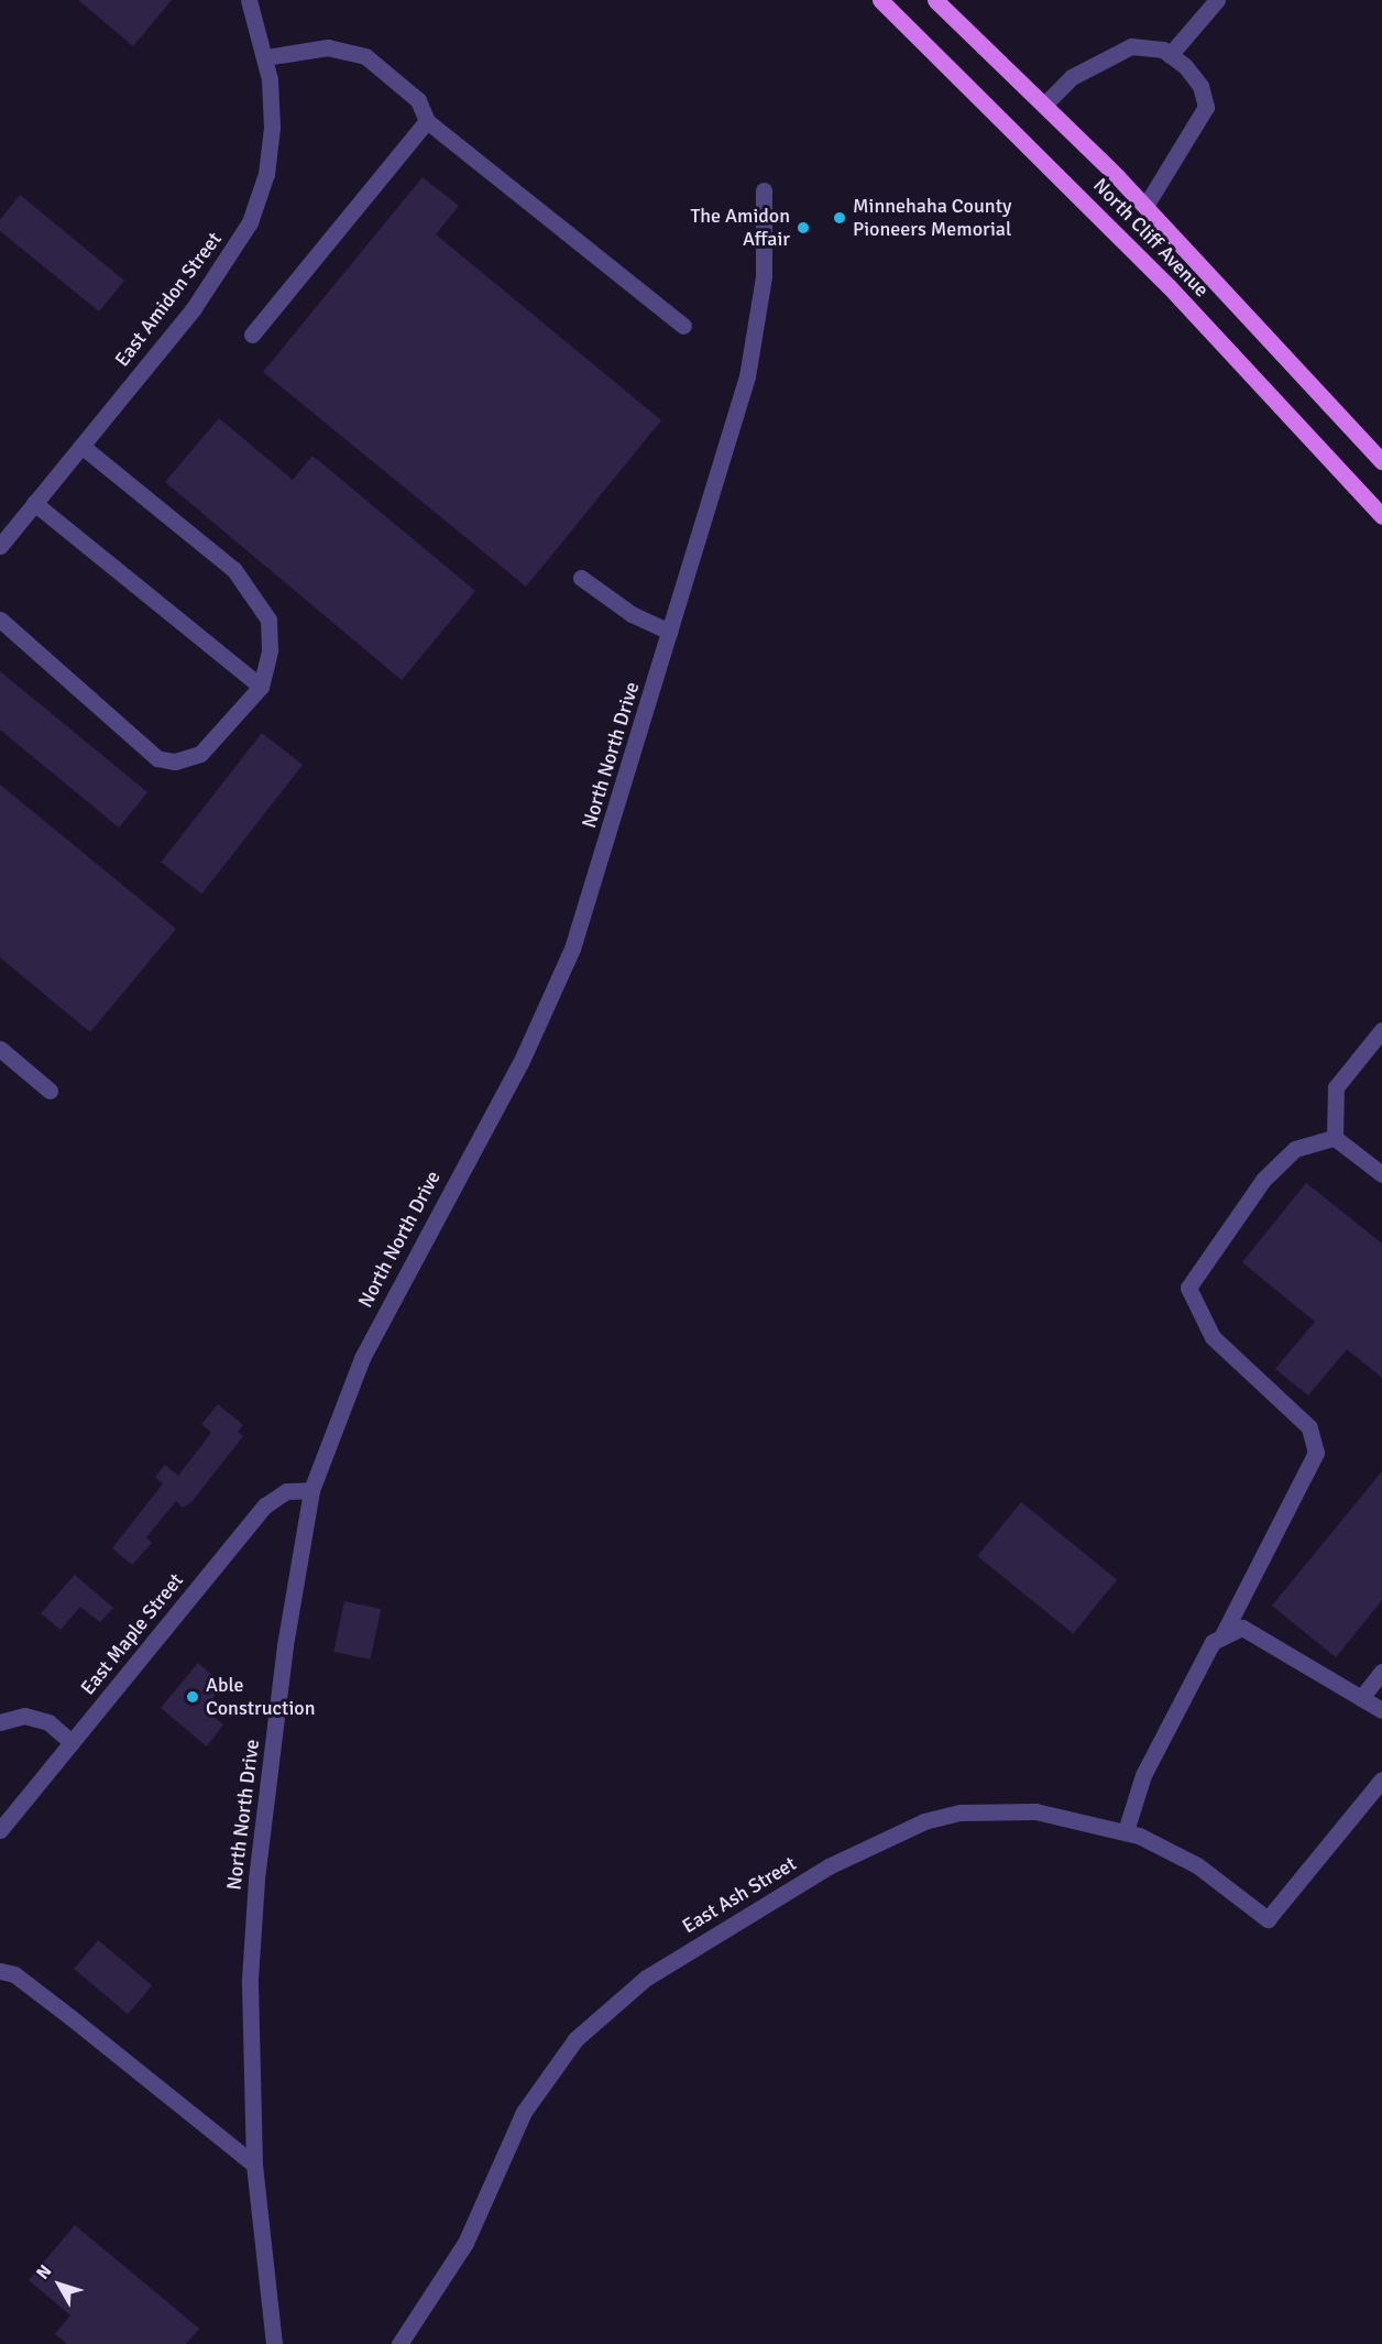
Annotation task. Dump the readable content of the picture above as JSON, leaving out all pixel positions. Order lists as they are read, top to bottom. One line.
{"streets":{"main road":["North Cliff Avenue"],"street":["East Amidon Street","North North Drive","East Maple Street","East Ash Street"]},"crossings":[["North North Drive","East Maple Street"]],"places":["Minnehaha County Pioneers Memorial","The Amidon Affair","Able Construction"],"north":"top left"}
